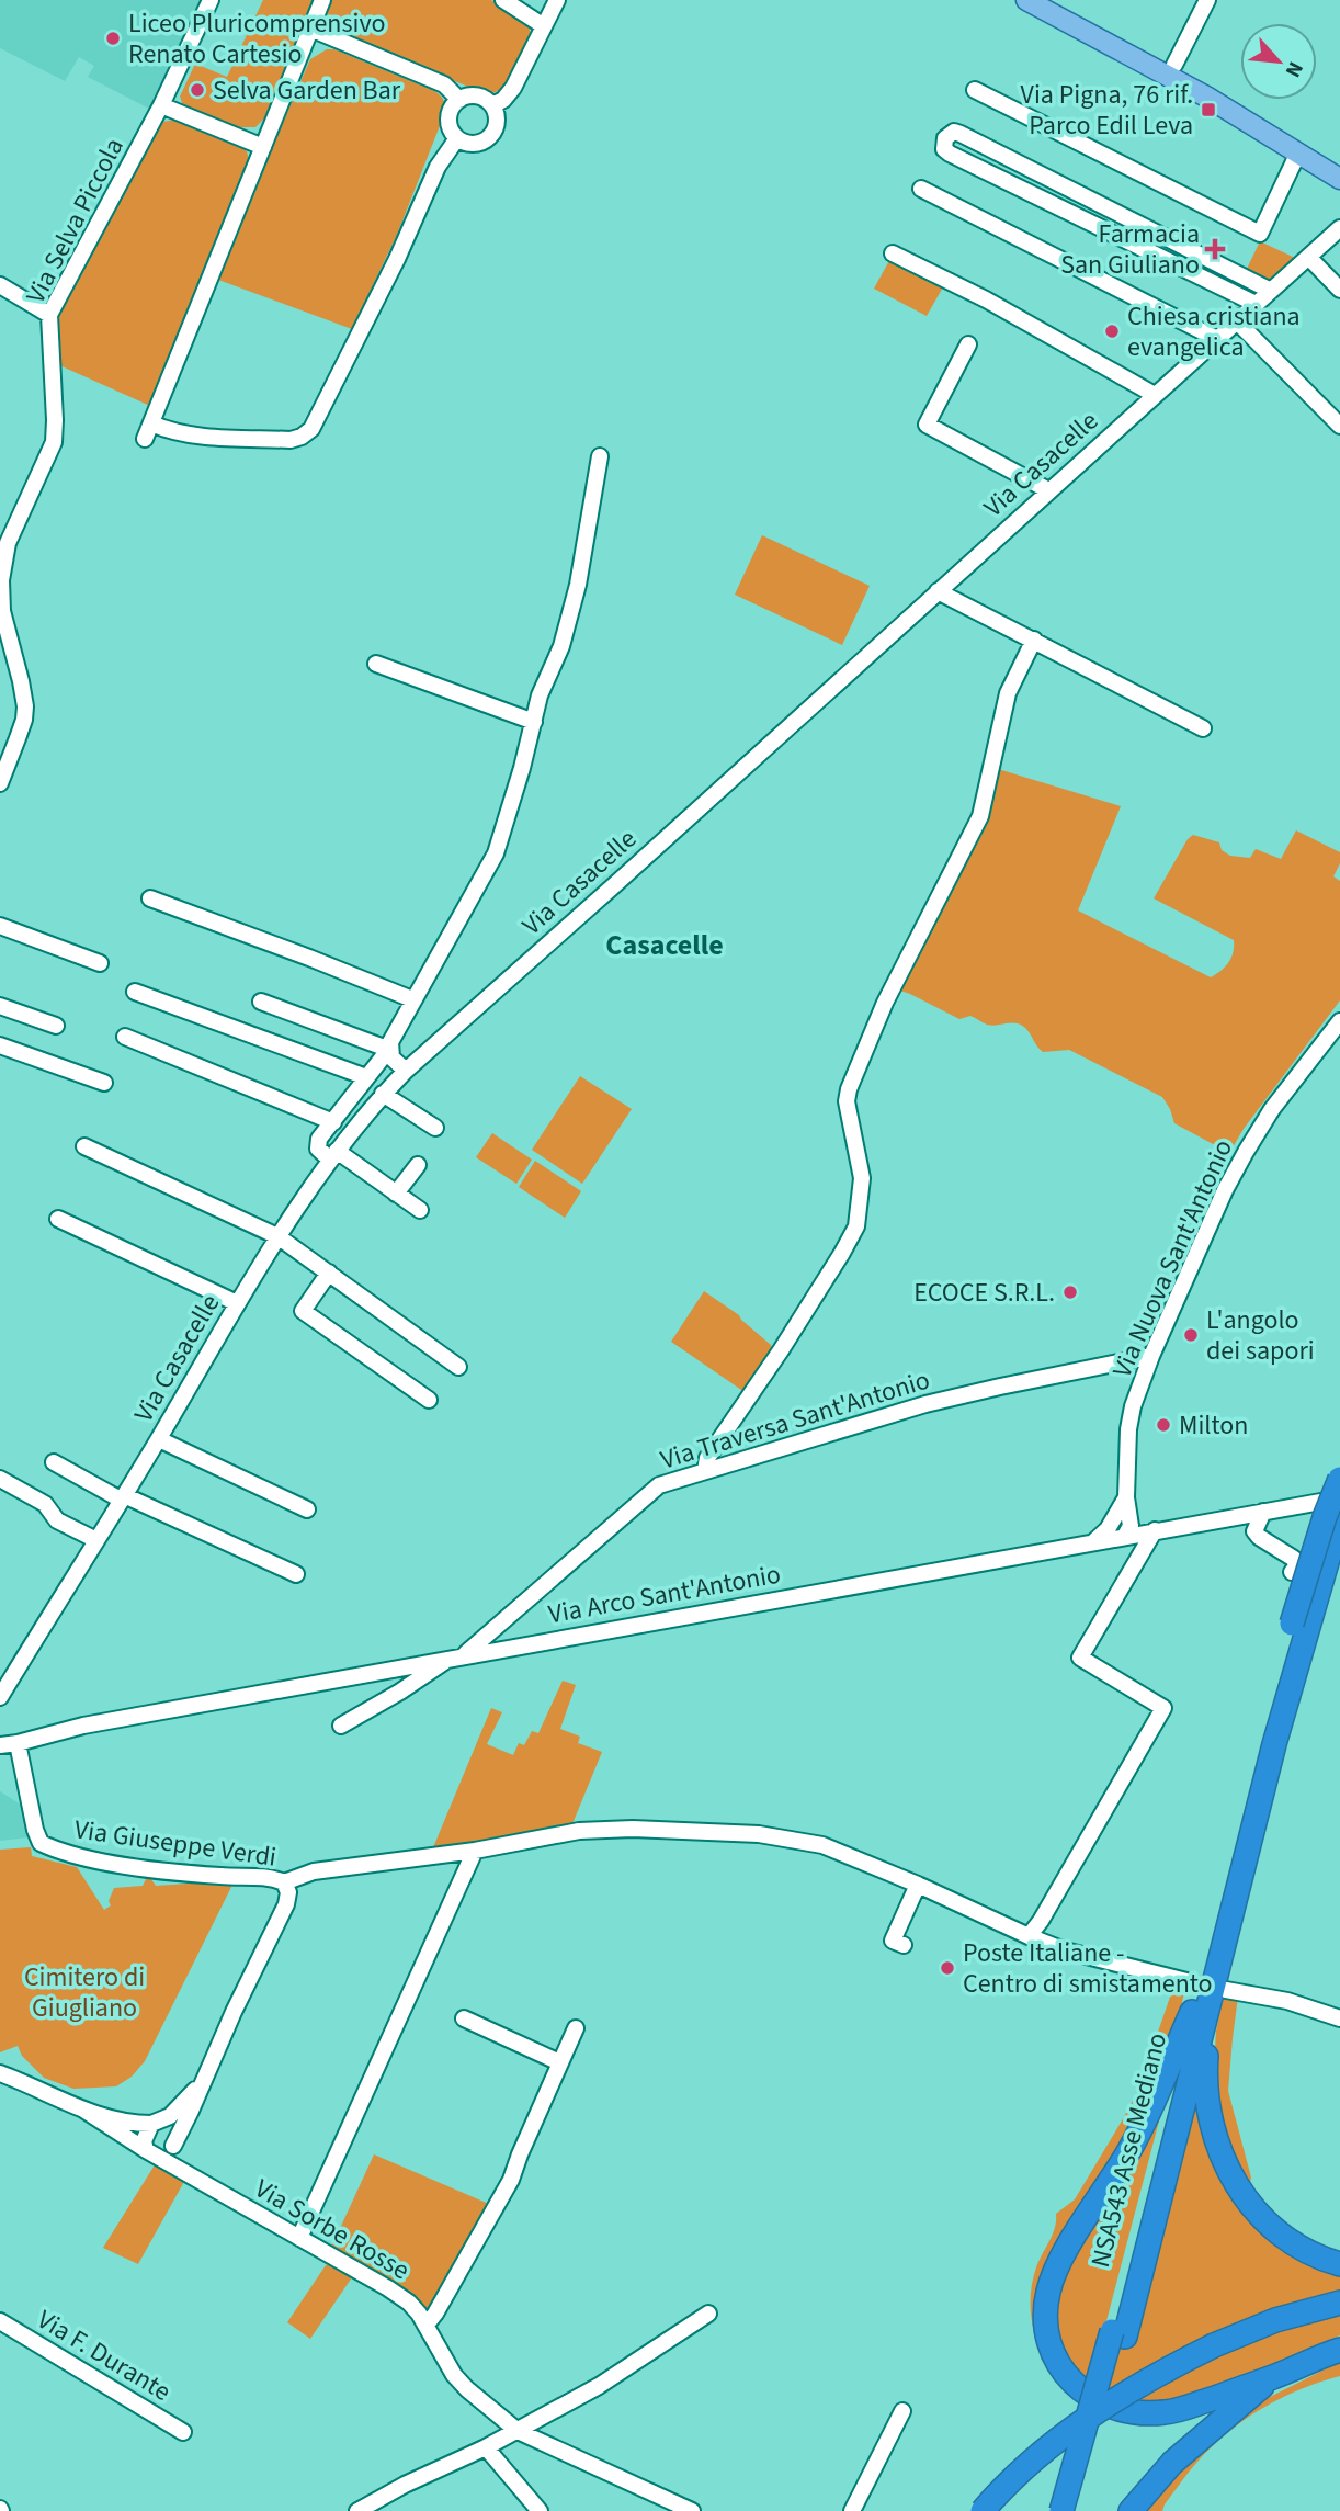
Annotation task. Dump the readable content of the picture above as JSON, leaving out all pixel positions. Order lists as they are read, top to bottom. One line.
{"streets":{"highway":["NSA543 Asse Mediano"],"street":["Via Selva Piccola","Via Casacelle","Via Nuova Sant'Antonio","Via Traversa Sant'Antonio","Via Arco Sant'Antonio","Via Giuseppe Verdi","Via Sorbe Rosse","Via F. Durante"]},"crossings":[["Via Nuova Sant'Antonio","Via Traversa Sant'Antonio"],["Via Nuova Sant'Antonio","Via Arco Sant'Antonio"],["Via Traversa Sant'Antonio","Via Arco Sant'Antonio"],["Via Arco Sant'Antonio","Via Giuseppe Verdi"],["Via Giuseppe Verdi","Via Sorbe Rosse"]],"districts":["Casacelle"],"parks":["Cimitero di Giugliano"],"places":{"other":["Liceo Pluricomprensivo Renato Cartesio","Selva Garden Bar","Chiesa cristiana evangelica","ECOCE S.R.L.","L'angolo dei sapori","Milton","Poste Italiane - Centro di smistamento"],"transit":["Via Pigna, 76 rif. Parco Edil Leva"],"health":["Farmacia San Giuliano"]},"north":"bottom right"}
